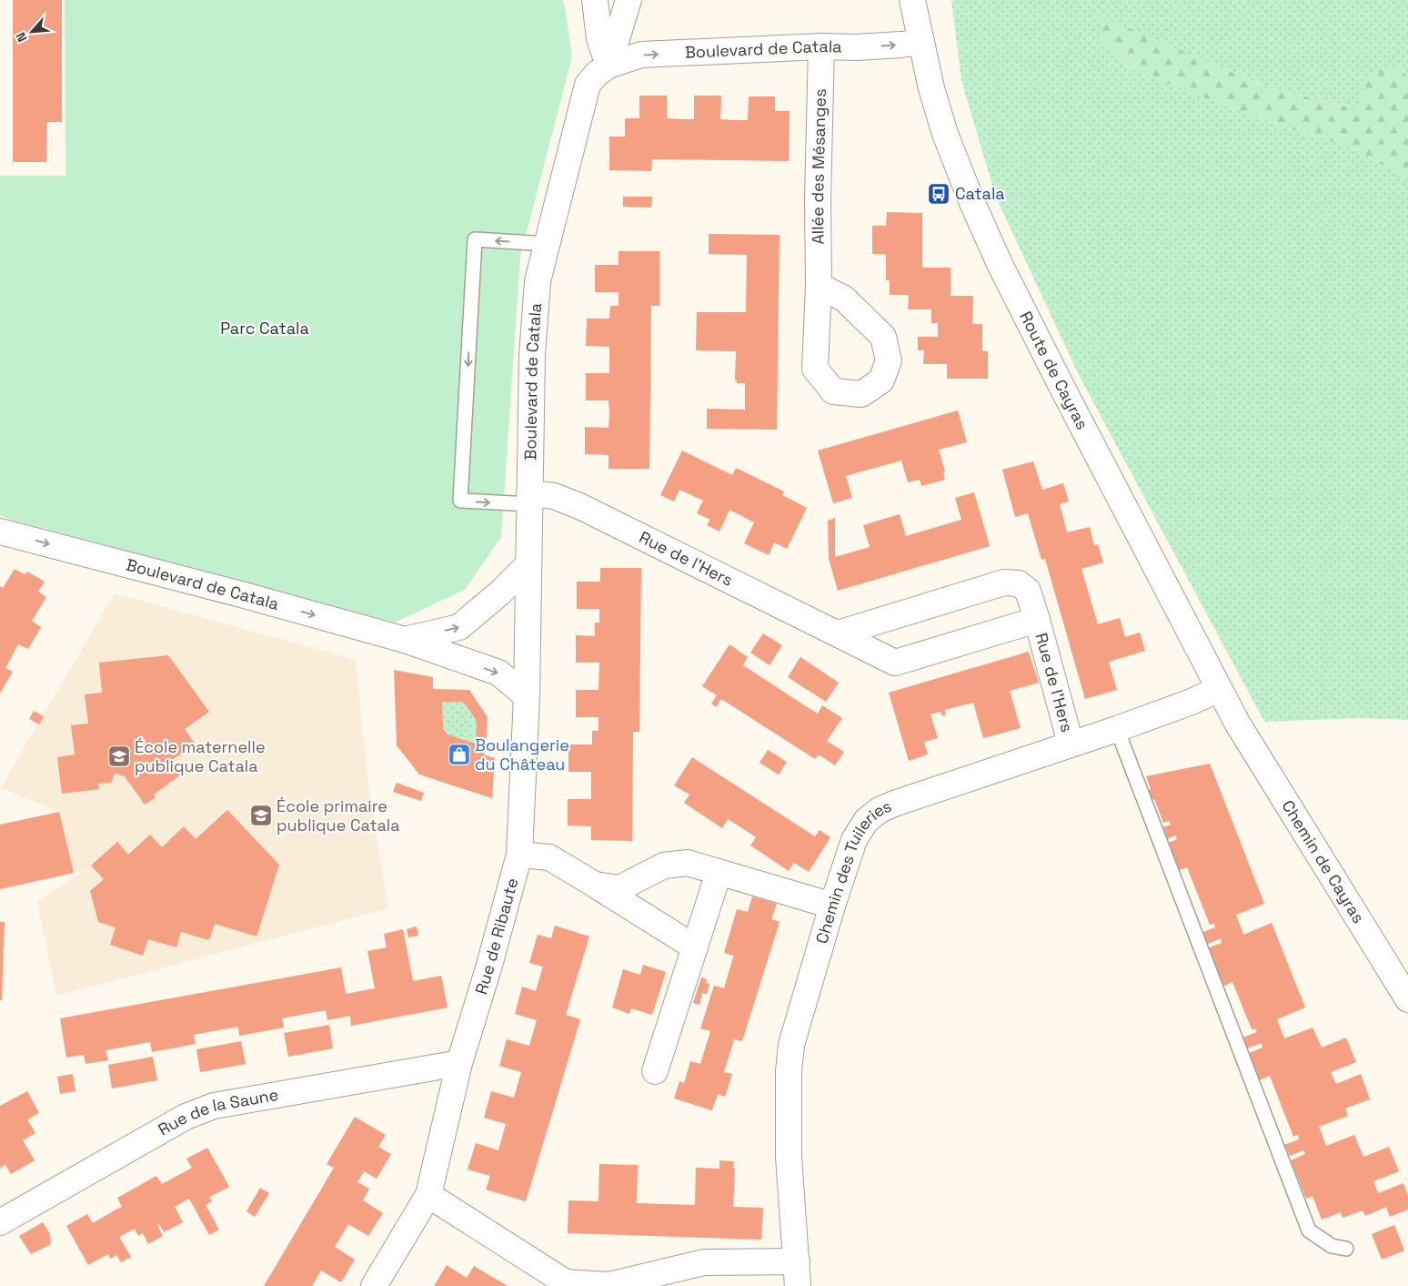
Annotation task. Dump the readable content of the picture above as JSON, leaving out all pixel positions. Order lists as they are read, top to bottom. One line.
{"streets":{"street":["Boulevard de Catala","Allée des Mésanges","Route de Cayras","Rue de l'Hers","Chemin de Cayras","Chemin des Tuileries","Rue de Ribaute","Rue de la Saune"]},"crossings":[["Boulevard de Catala","Allée des Mésanges"],["Boulevard de Catala","Route de Cayras"],["Boulevard de Catala","Rue de l'Hers"],["Boulevard de Catala","Rue de Ribaute"],["Route de Cayras","Chemin de Cayras"],["Route de Cayras","Chemin des Tuileries"],["Rue de l'Hers","Chemin des Tuileries"],["Rue de Ribaute","Rue de la Saune"]],"one_way":["Boulevard de Catala"],"parks":["Parc Catala"],"places":{"bus stop":["Catala"],"shop":["Boulangerie du Château"],"school or university":["École maternelle publique Catala","École primaire publique Catala"]},"north":"bottom left"}
